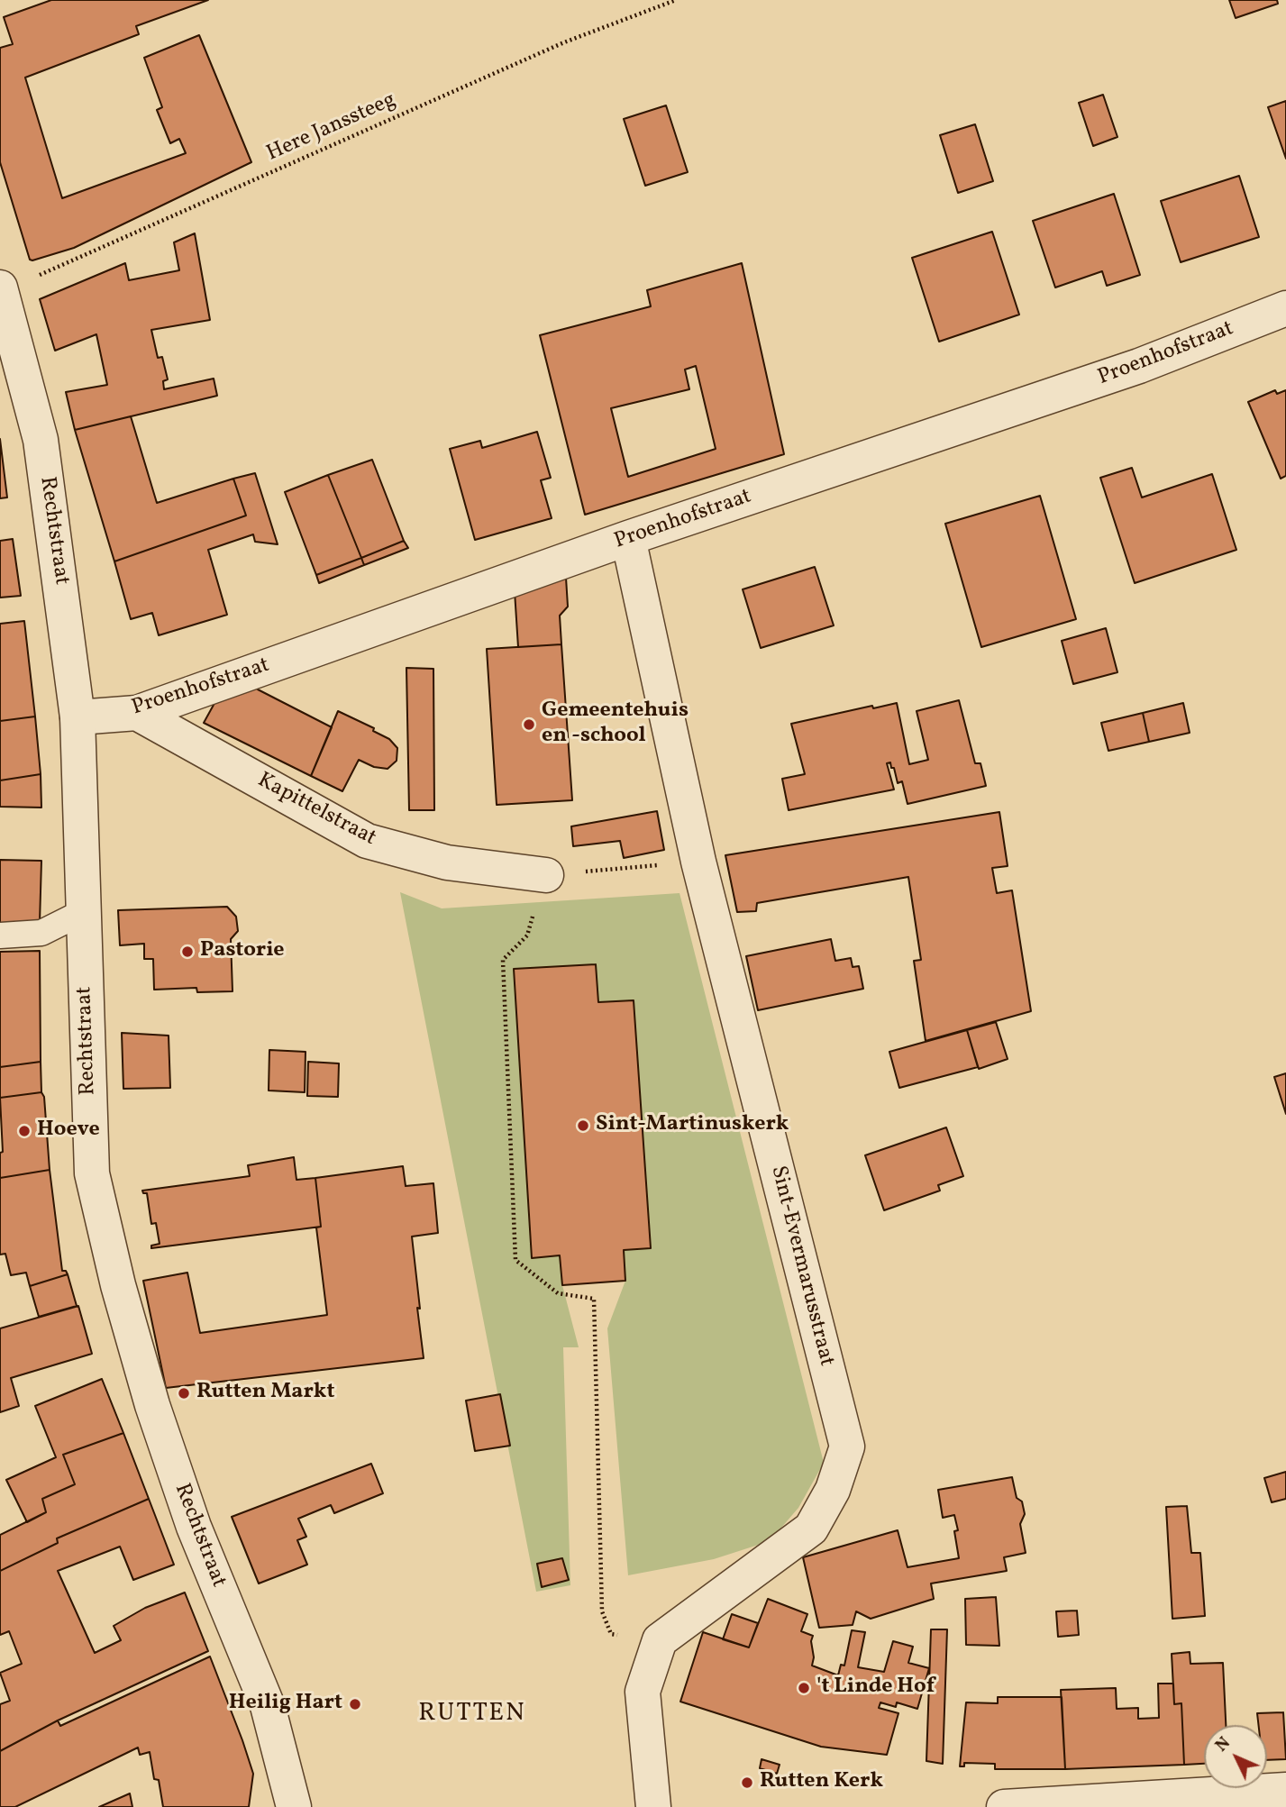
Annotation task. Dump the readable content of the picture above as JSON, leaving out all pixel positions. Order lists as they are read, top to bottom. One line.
{"streets":{"street":["Proenhofstraat","Rechtstraat","Kapittelstraat","Sint-Evermarusstraat"],"path":["Here Janssteeg"]},"crossings":[["Here Janssteeg","Rechtstraat"],["Proenhofstraat","Rechtstraat"],["Proenhofstraat","Kapittelstraat"],["Proenhofstraat","Sint-Evermarusstraat"]],"districts":["RUTTEN"],"places":["Gemeentehuis en -school","Pastorie","Sint-Martinuskerk","Hoeve","Rutten Markt","'t Linde Hof","Heilig Hart","Rutten Kerk"],"north":"top left"}
